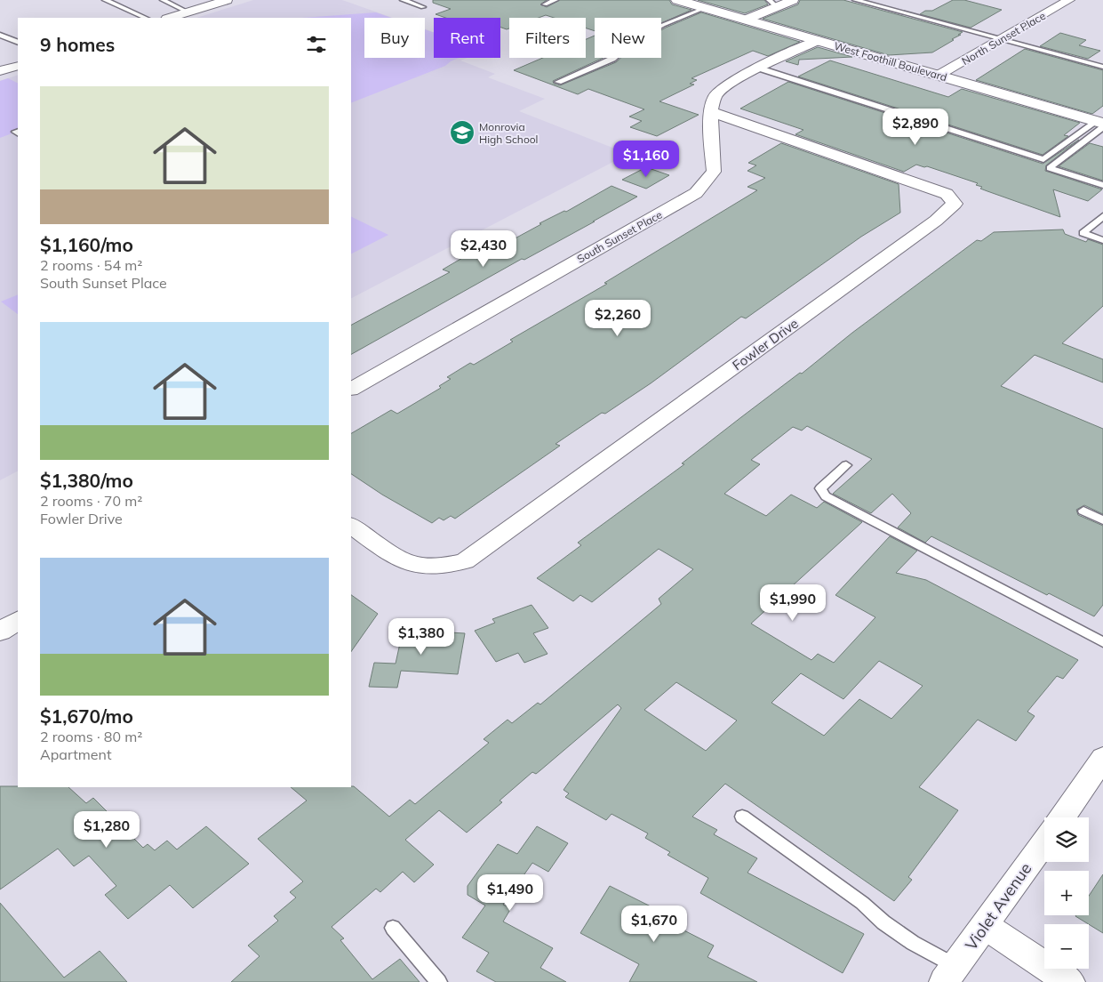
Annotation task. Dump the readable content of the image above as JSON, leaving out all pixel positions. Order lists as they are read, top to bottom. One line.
{"streets":{"main road":["West Foothill Boulevard"],"street":["North Sunset Place","South Sunset Place","Fowler Drive","Violet Avenue"]},"crossings":[["North Sunset Place","West Foothill Boulevard"],["West Foothill Boulevard","South Sunset Place"],["South Sunset Place","Fowler Drive"]],"places":{"school or university":["Monrovia High School"]},"page":{"chip":["Buy","Rent","Filters","New"],"heading":"9 homes","list":[{"name":"$1,160/mo","note":"2 rooms · 54 m² · South Sunset Place"},{"name":"$1,380/mo","note":"2 rooms · 70 m² · Fowler Drive"},{"name":"$1,670/mo","note":"2 rooms · 80 m² · Apartment"}],"price":["$2,890","$1,160","$2,430","$2,260","$1,990","$1,380","$1,280","$1,490","$1,670"],"map_buttons":["+","−"]}}
